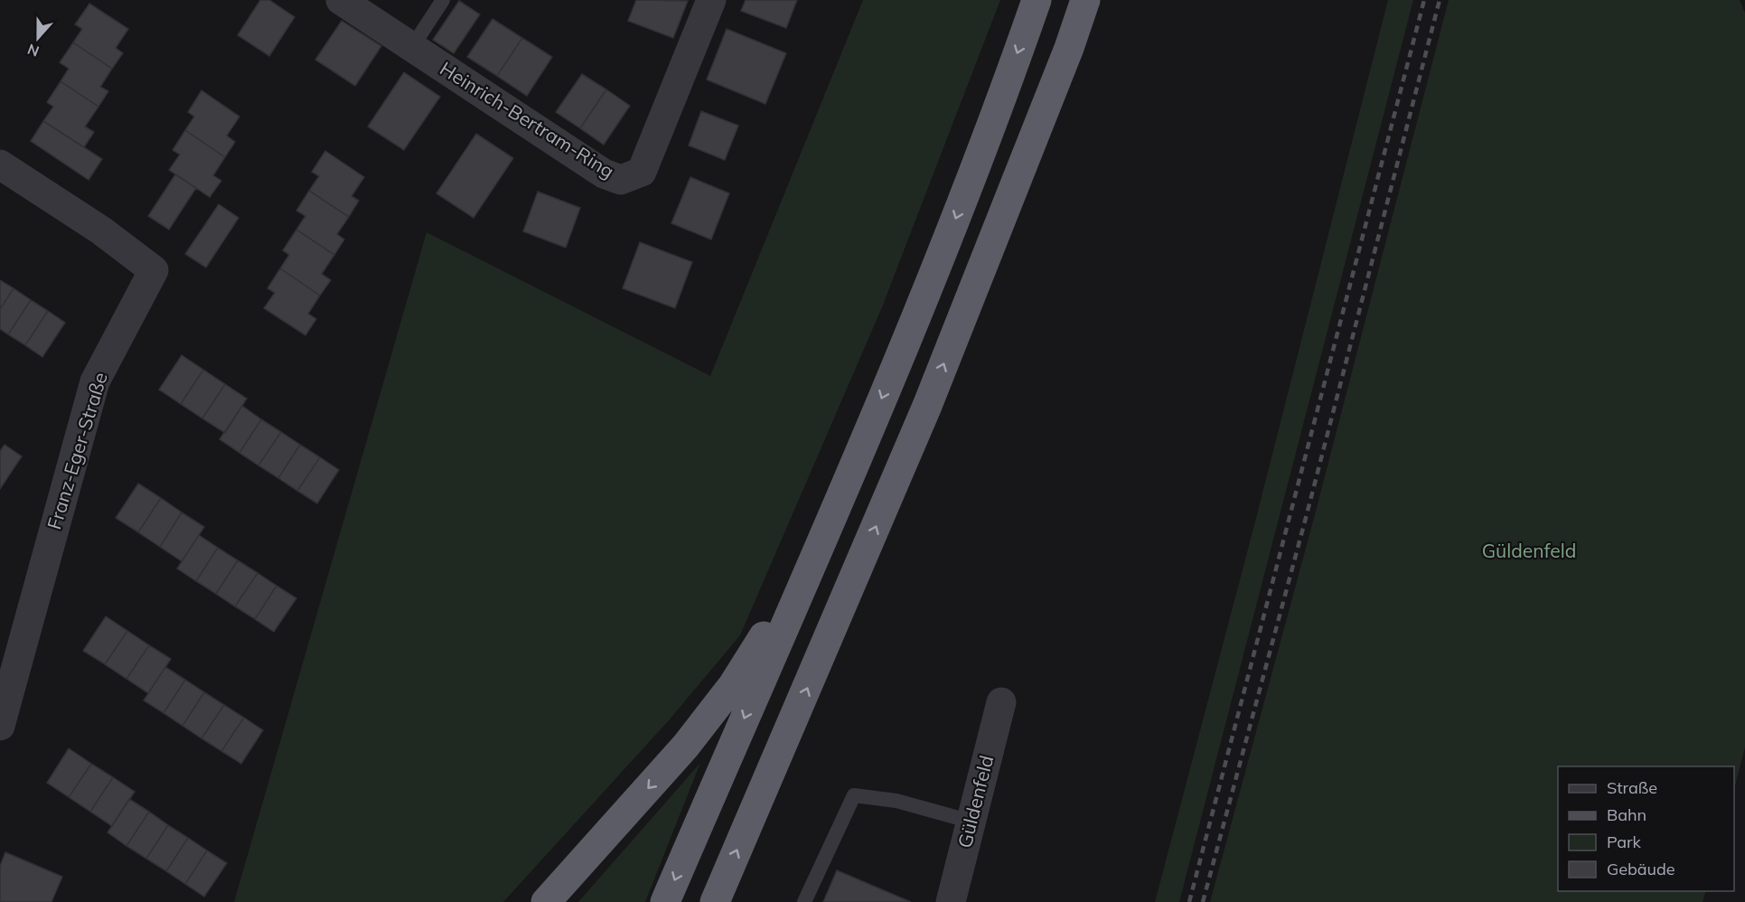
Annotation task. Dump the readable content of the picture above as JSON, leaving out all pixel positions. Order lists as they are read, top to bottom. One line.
{"streets":{"street":["Heinrich-Bertram-Ring","Franz-Eger-Straße","Güldenfeld"]},"parks":["Güldenfeld"],"legend":["Straße","Bahn","Park","Gebäude"],"north":"bottom"}
